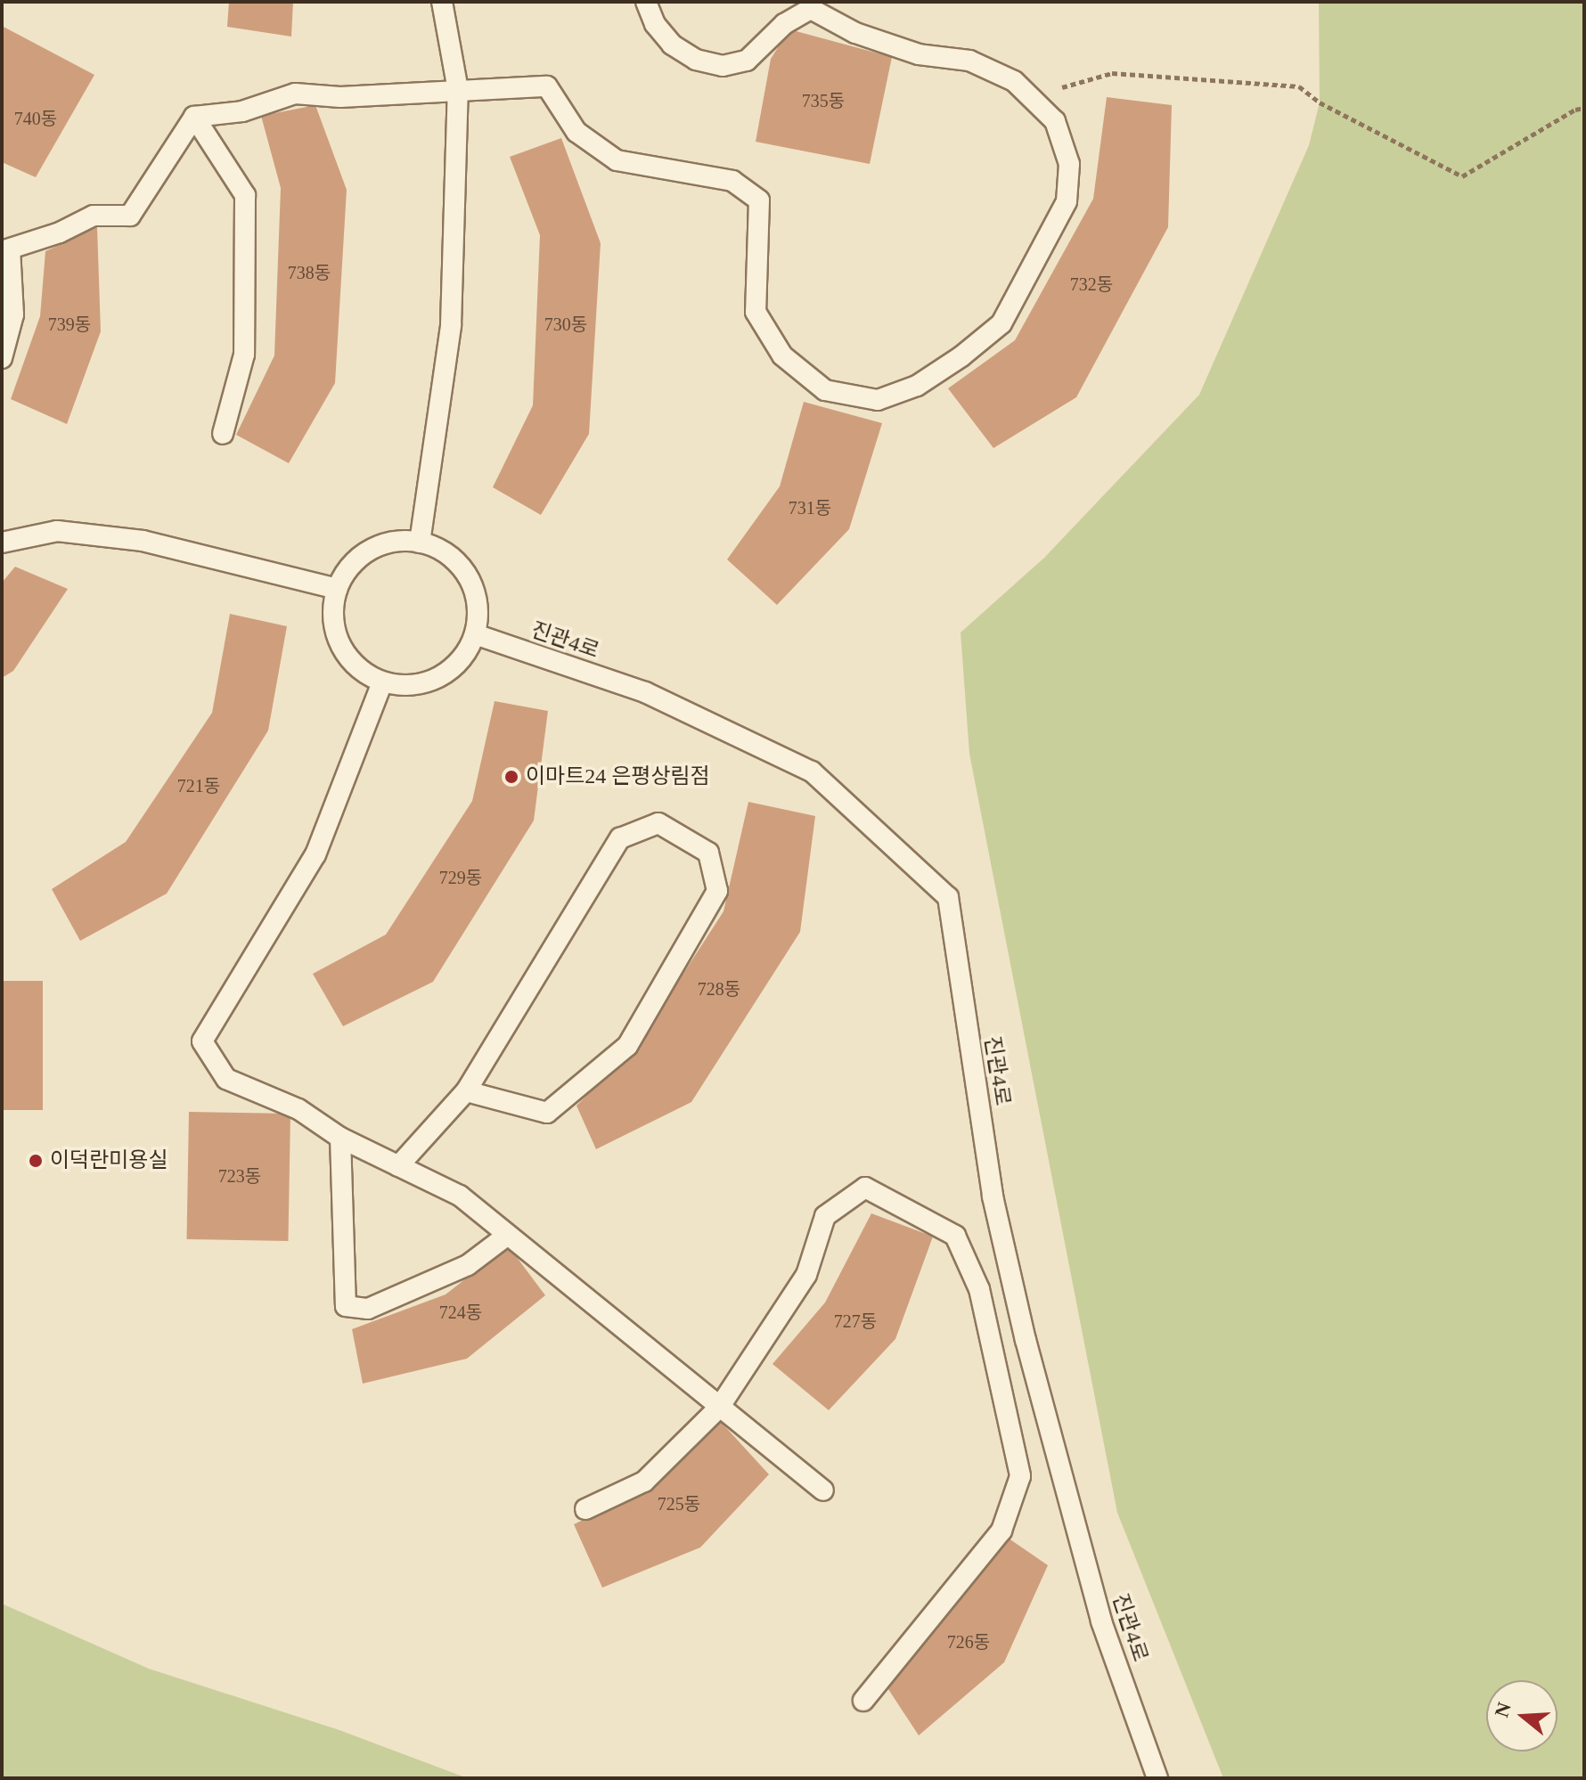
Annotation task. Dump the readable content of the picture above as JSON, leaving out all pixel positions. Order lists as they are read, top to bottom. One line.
{"streets":{"lane":["진관4로"]},"places":["이마트24 은평상림점","이덕란미용실"],"house_numbers":["735동","740동","738동","732동","739동","730동","731동","721동","729동","728동","723동","724동","727동","725동","726동"],"north":"left"}
